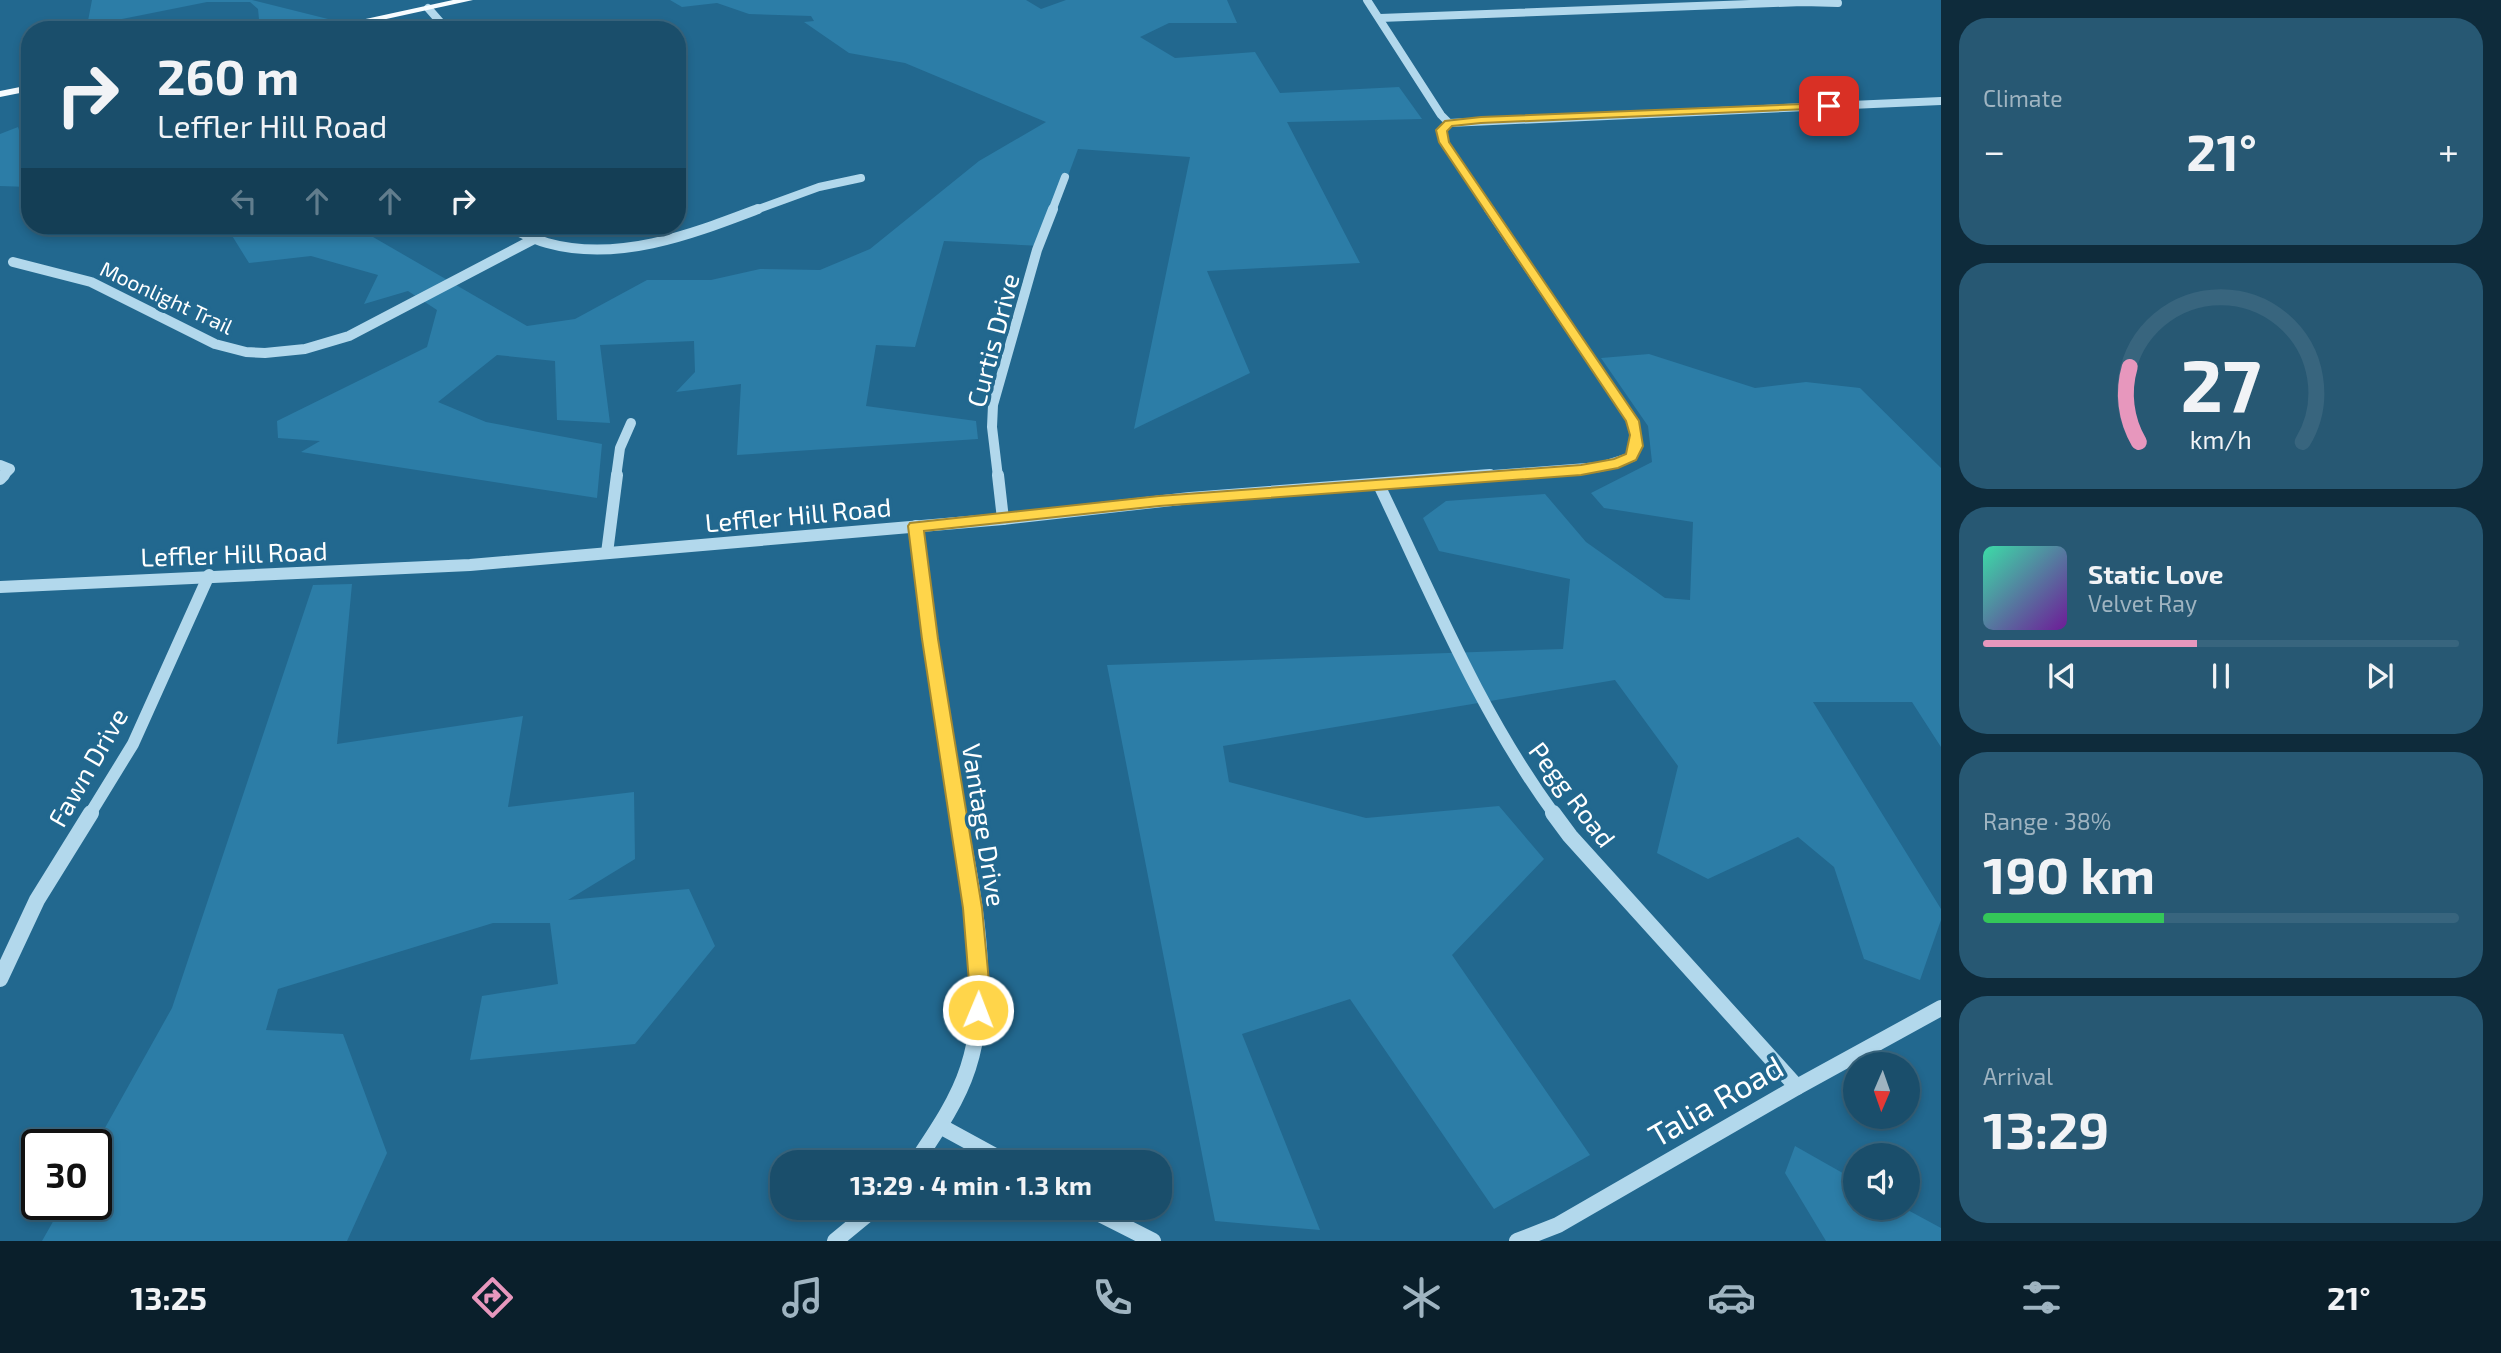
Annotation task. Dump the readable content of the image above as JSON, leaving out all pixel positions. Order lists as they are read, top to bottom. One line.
{"streets":{"street":["Moonlight Trail","Curtis Drive","Leffler Hill Road","Fawn Drive","Pegg Road","Vantage Drive","Talia Road"]},"crossings":[["Curtis Drive","Leffler Hill Road"],["Leffler Hill Road","Fawn Drive"],["Leffler Hill Road","Pegg Road"],["Leffler Hill Road","Vantage Drive"],["Pegg Road","Talia Road"]],"north":"bottom","page":{"tile":["Climate",["Range · 38%","190 km"],["Arrival","13:29"]],"turn":["260 m","Leffler Hill Road"],"heat":["−","21°","+"],"song":["Static Love","Velvet Ray"],"limit":"30","trip":"13:29 · 4 min · 1.3 km","tabs":["13:25","21°"],"gauge":["27","km/h"]}}
